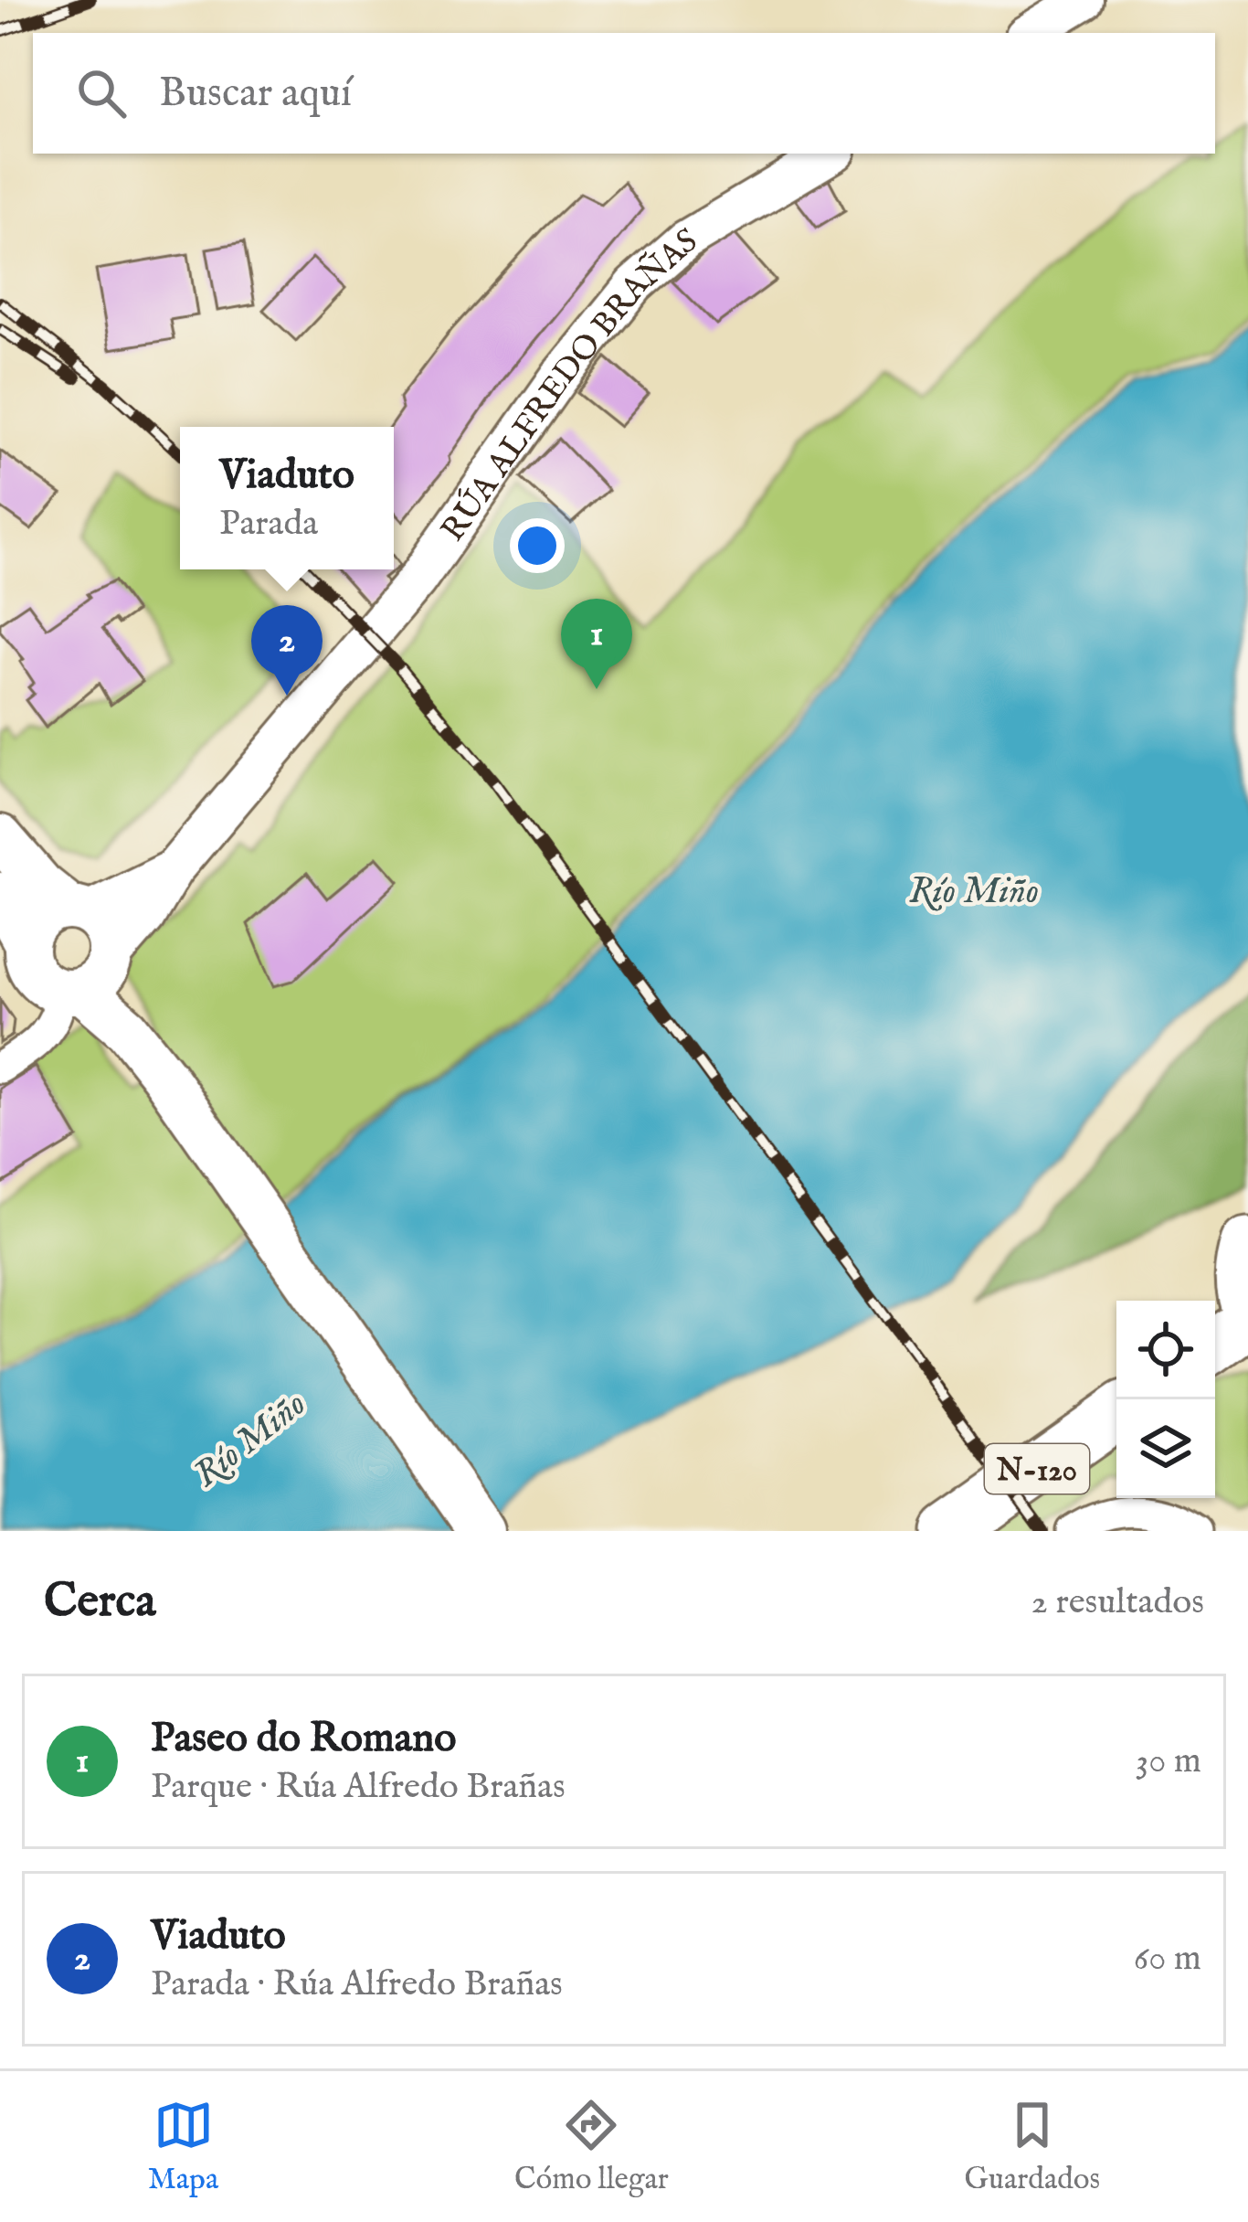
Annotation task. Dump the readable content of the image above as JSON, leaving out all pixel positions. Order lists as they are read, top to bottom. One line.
{"streets":{"highway":["N-120"],"street":["RÚA ALFREDO BRAÑAS"]},"water":["Río Miño"],"page":{"search":"Buscar aquí","popup":["Viaduto","Parada"],"pins":["1","2"],"heading":["Cerca","2 resultados"],"list":[{"mark":"1","name":"Paseo do Romano","note":"Parque · Rúa Alfredo Brañas","value":"30 m"},{"mark":"2","name":"Viaduto","note":"Parada · Rúa Alfredo Brañas","value":"60 m"}],"nav":["Mapa","Cómo llegar","Guardados"]}}
